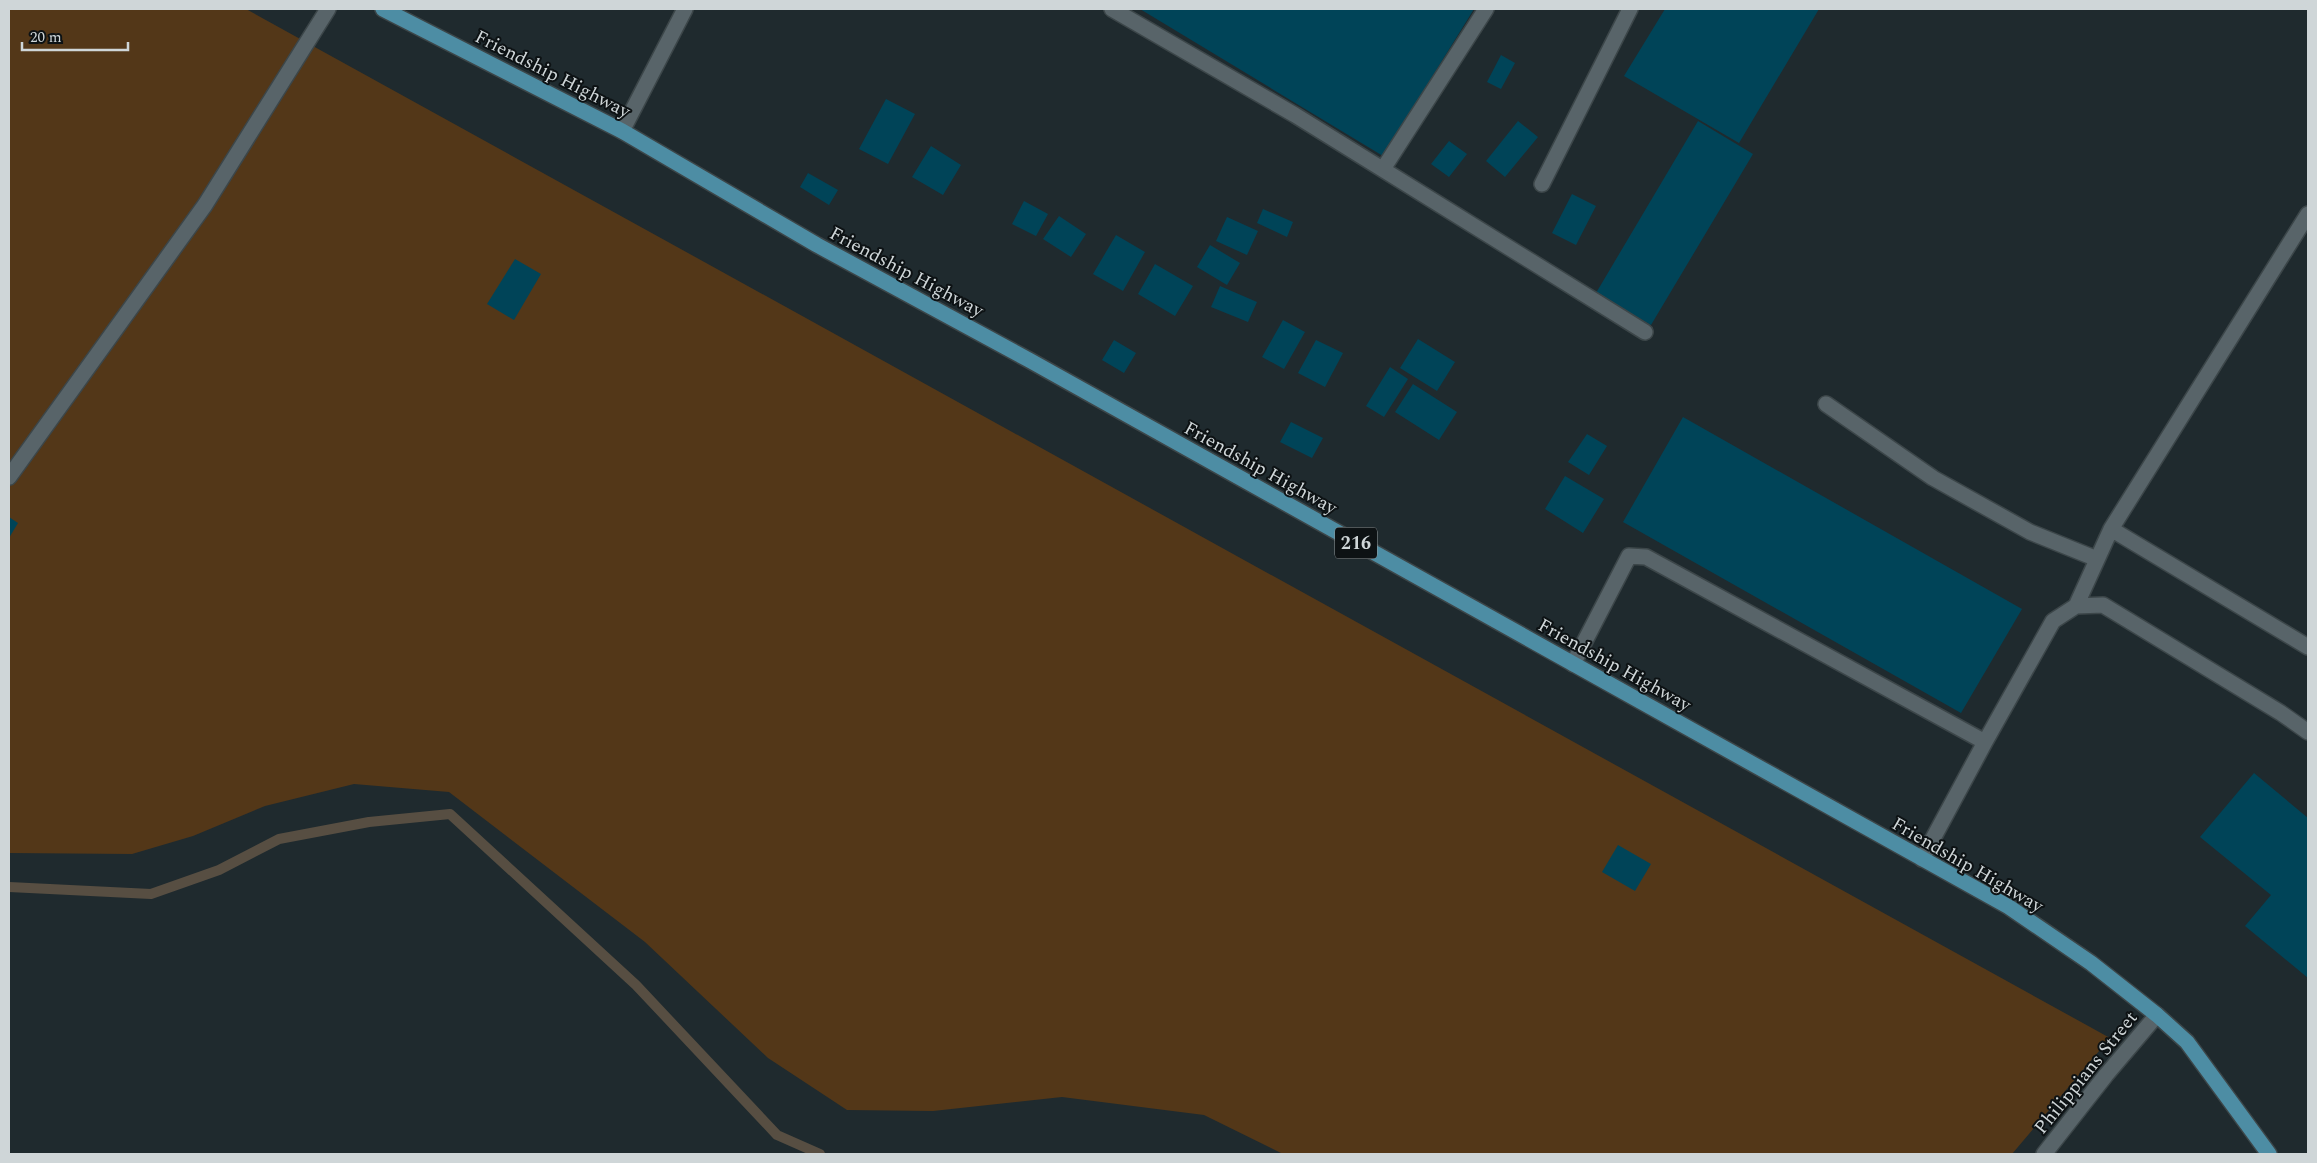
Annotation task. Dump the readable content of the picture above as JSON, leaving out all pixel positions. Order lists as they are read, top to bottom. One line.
{"streets":{"main road":["Friendship Highway","216"],"street":["Philippians Street"]},"crossings":[["Friendship Highway","Philippians Street"]],"scale_bar":"20 m"}
